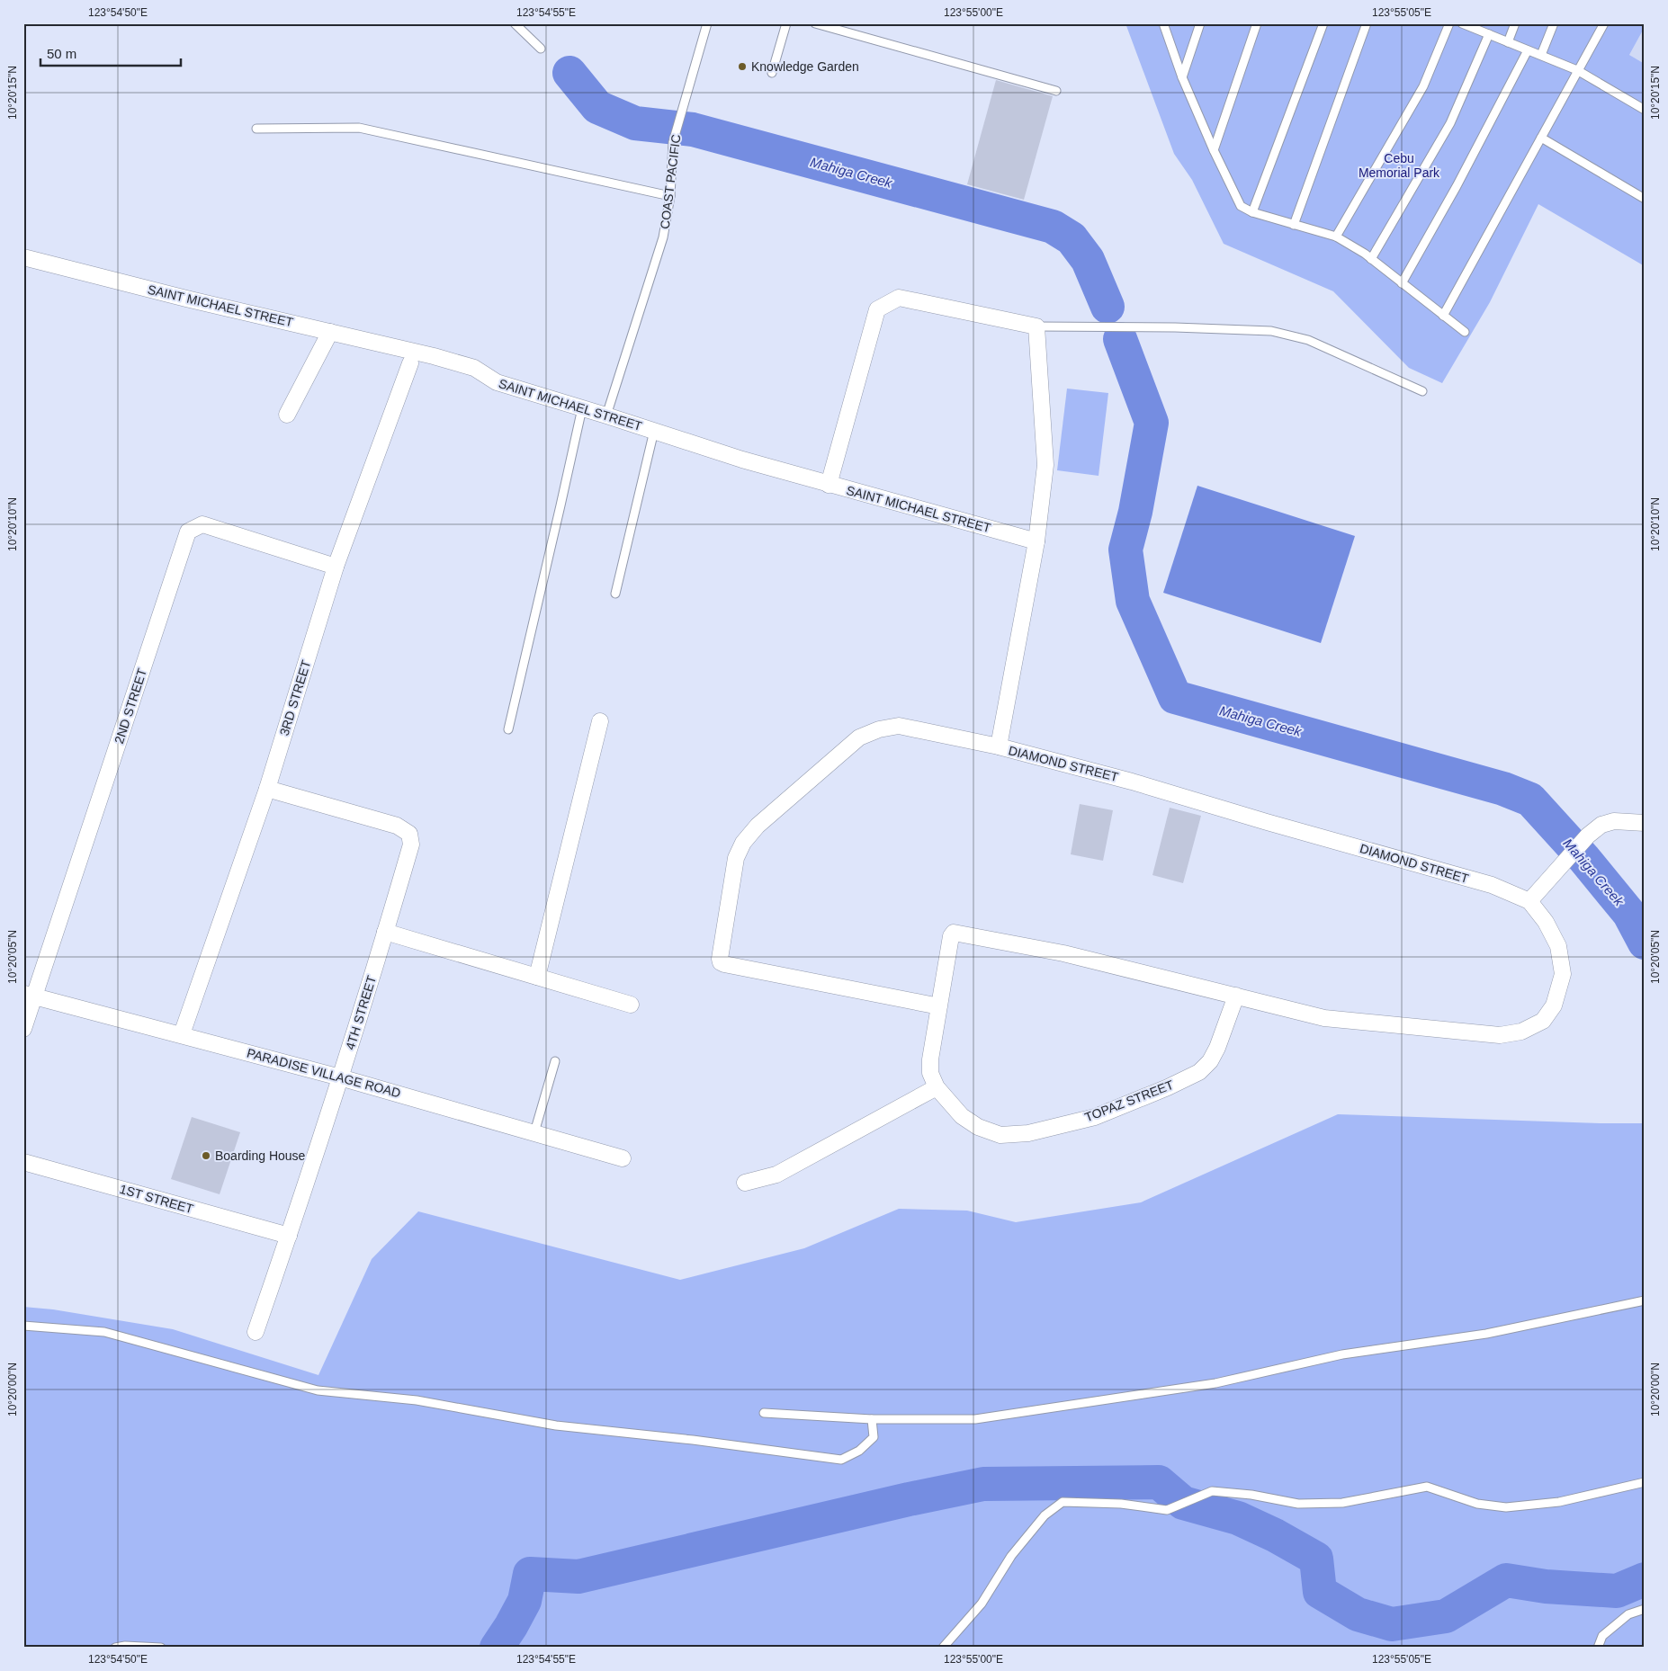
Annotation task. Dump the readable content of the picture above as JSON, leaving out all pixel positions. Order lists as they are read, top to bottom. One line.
{"streets":{"street":["SAINT MICHAEL STREET","3RD STREET","2ND STREET","DIAMOND STREET","4TH STREET","PARADISE VILLAGE ROAD","TOPAZ STREET","1ST STREET"],"lane":["COAST PACIFIC"]},"crossings":[["COAST PACIFIC","SAINT MICHAEL STREET"],["3RD STREET","2ND STREET"],["3RD STREET","4TH STREET"],["3RD STREET","PARADISE VILLAGE ROAD"],["2ND STREET","PARADISE VILLAGE ROAD"],["DIAMOND STREET","TOPAZ STREET"],["4TH STREET","PARADISE VILLAGE ROAD"],["4TH STREET","1ST STREET"]],"water":["Mahiga Creek"],"parks":["Cebu Memorial Park"],"places":["Knowledge Garden","Boarding House"],"scale_bar":"50 m","coordinates":["123°54'50\"E","123°54'55\"E","123°55'00\"E","123°55'05\"E","10°20'15\"N","10°20'10\"N","10°20'05\"N","10°20'00\"N"]}
